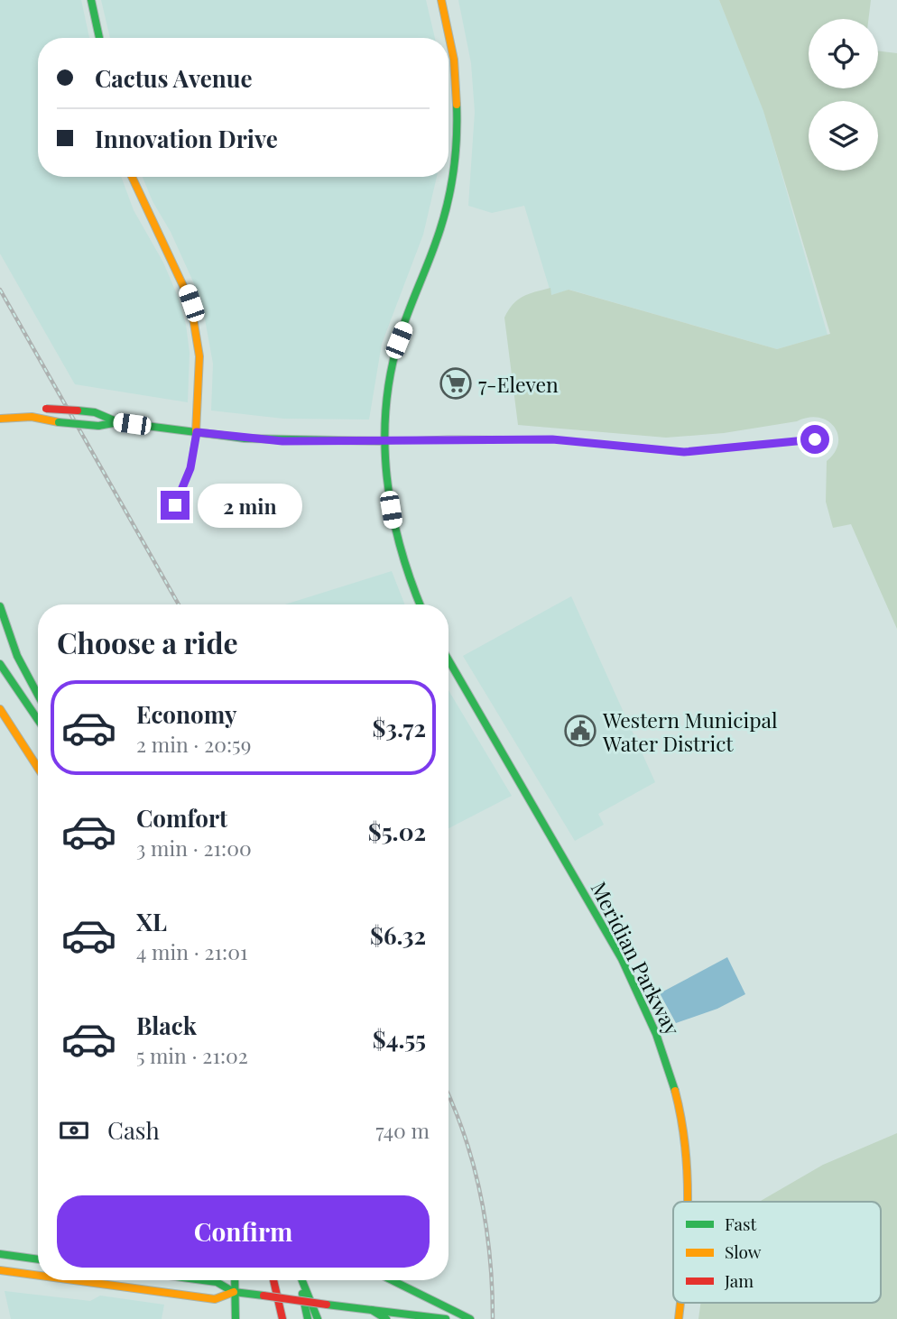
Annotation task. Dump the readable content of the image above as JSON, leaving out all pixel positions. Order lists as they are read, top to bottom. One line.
{"streets":{"main road":["Meridian Parkway"]},"places":{"supermarket":["7-Eleven"],"public building":["Western Municipal Water District"]},"legend":["Fast","Slow","Jam"],"page":{"banner":["Cactus Avenue","Innovation Drive"],"bubble":"2 min","heading":"Choose a ride","list":[{"name":"Economy","note":"2 min · 20:59","value":"$3.72"},{"name":"Comfort","note":"3 min · 21:00","value":"$5.02"},{"name":"XL","note":"4 min · 21:01","value":"$6.32"},{"name":"Black","note":"5 min · 21:02","value":"$4.55"}],"pay":["Cash","740 m"],"buttons":"Confirm"}}
